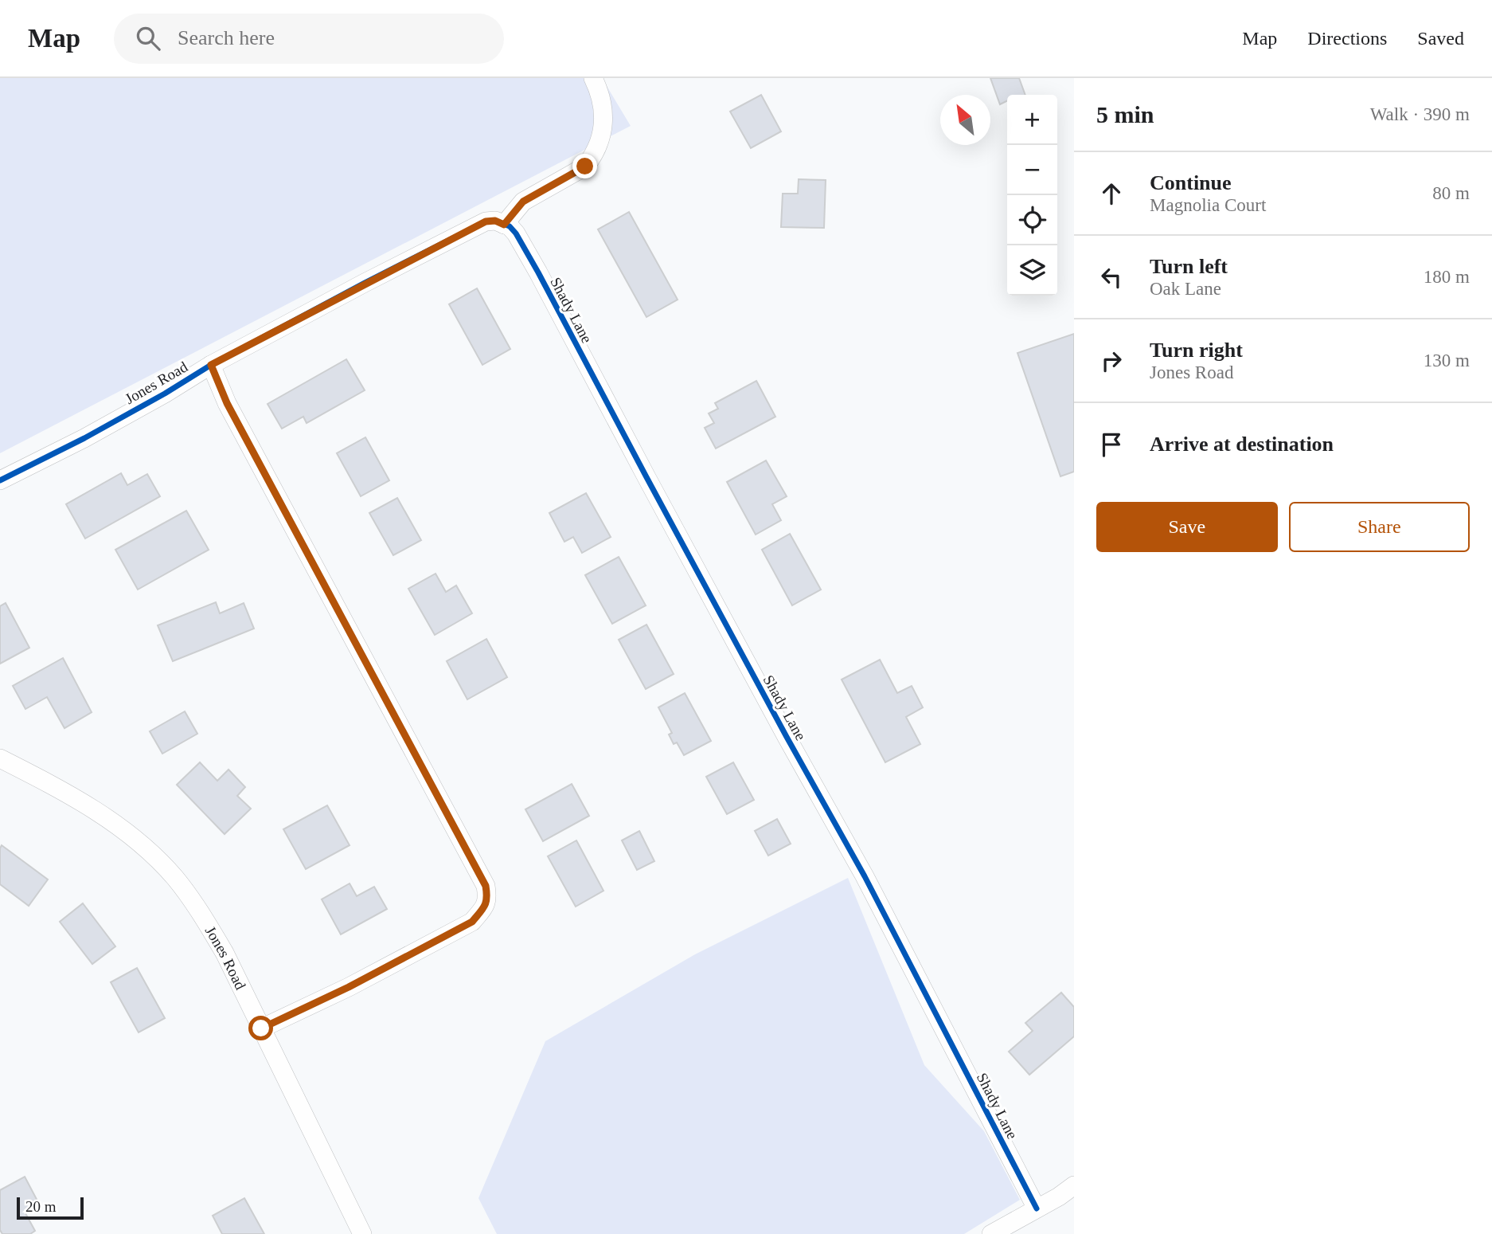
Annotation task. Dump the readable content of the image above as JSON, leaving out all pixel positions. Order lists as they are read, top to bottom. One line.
{"streets":{"street":["Shady Lane","Jones Road"]},"crossings":[["Shady Lane","Jones Road"]],"scale_bar":"20 m","north":"top left","page":{"header":"Map","search":"Search here","nav":["Map","Directions","Saved"],"heading":["5 min","Walk · 390 m"],"map_buttons":["+","−"],"list":[["Continue","Magnolia Court","80 m"],["Turn left","Oak Lane","180 m"],["Turn right","Jones Road","130 m"],"Arrive at destination"],"buttons":["Save","Share"],"scale":"20 m"}}
